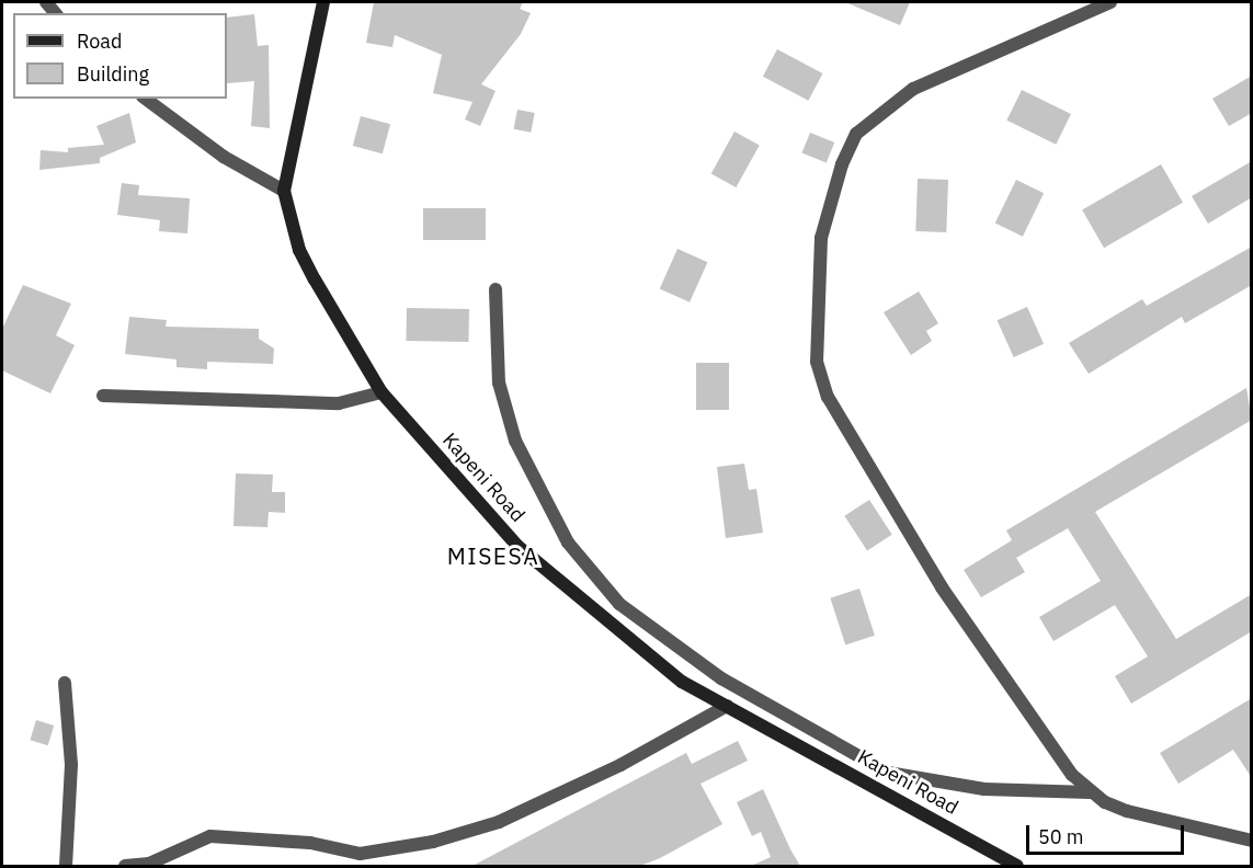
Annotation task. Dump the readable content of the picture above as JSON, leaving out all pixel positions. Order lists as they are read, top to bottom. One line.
{"streets":{"main road":["Kapeni Road"]},"districts":["MISESA"],"legend":["Road","Building"],"scale_bar":"50 m"}
